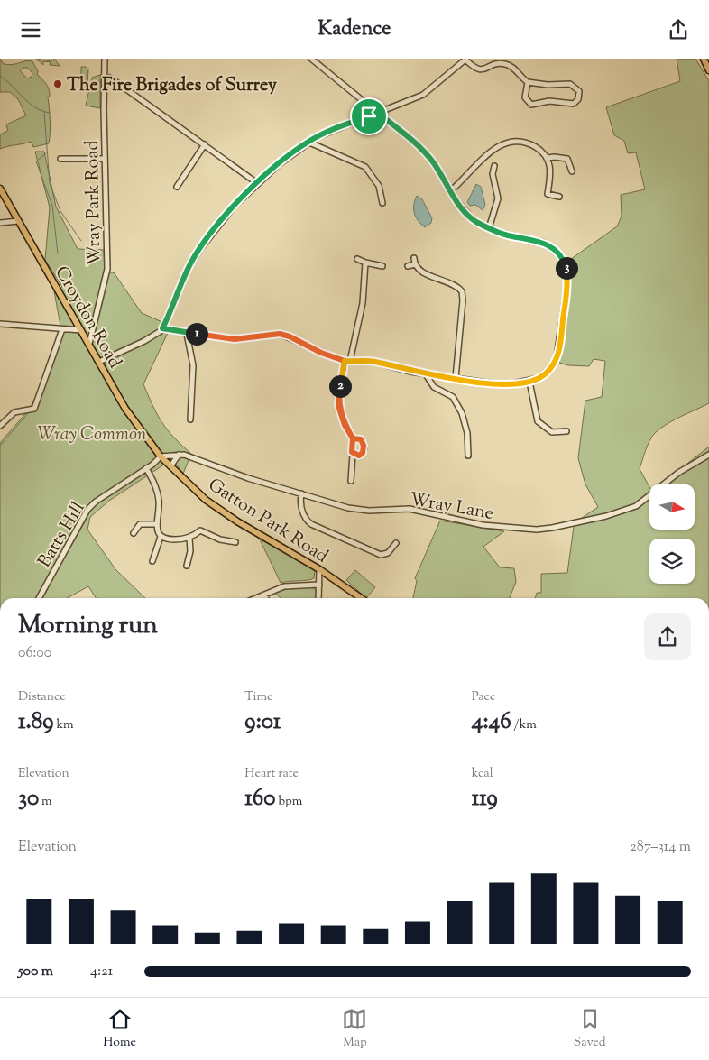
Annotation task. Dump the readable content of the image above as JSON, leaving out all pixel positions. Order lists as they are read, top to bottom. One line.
{"streets":{"main road":["Croydon Road","Gatton Park Road"],"street":["Wray Park Road","Wray Lane","Batts Hill"]},"crossings":[["Wray Park Road","Croydon Road"],["Croydon Road","Wray Lane"],["Croydon Road","Gatton Park Road"],["Croydon Road","Batts Hill"],["Wray Lane","Gatton Park Road"],["Wray Lane","Batts Hill"],["Gatton Park Road","Batts Hill"]],"parks":["Wray Common"],"places":["The Fire Brigades of Surrey"],"north":"right","page":{"header":"Kadence","pins":["3","1","2"],"heading":["Morning run","06:00"],"stats":[["Distance","1.89 km"],["Time","9:01"],["Pace","4:46 /km"],["Elevation","30 m"],["Heart rate","160 bpm"],["kcal","119"]],"chart":["Elevation","287–314 m"],"list":[{"name":"500 m","note":"4:21"}],"tabs":["Home","Map","Saved"]}}
